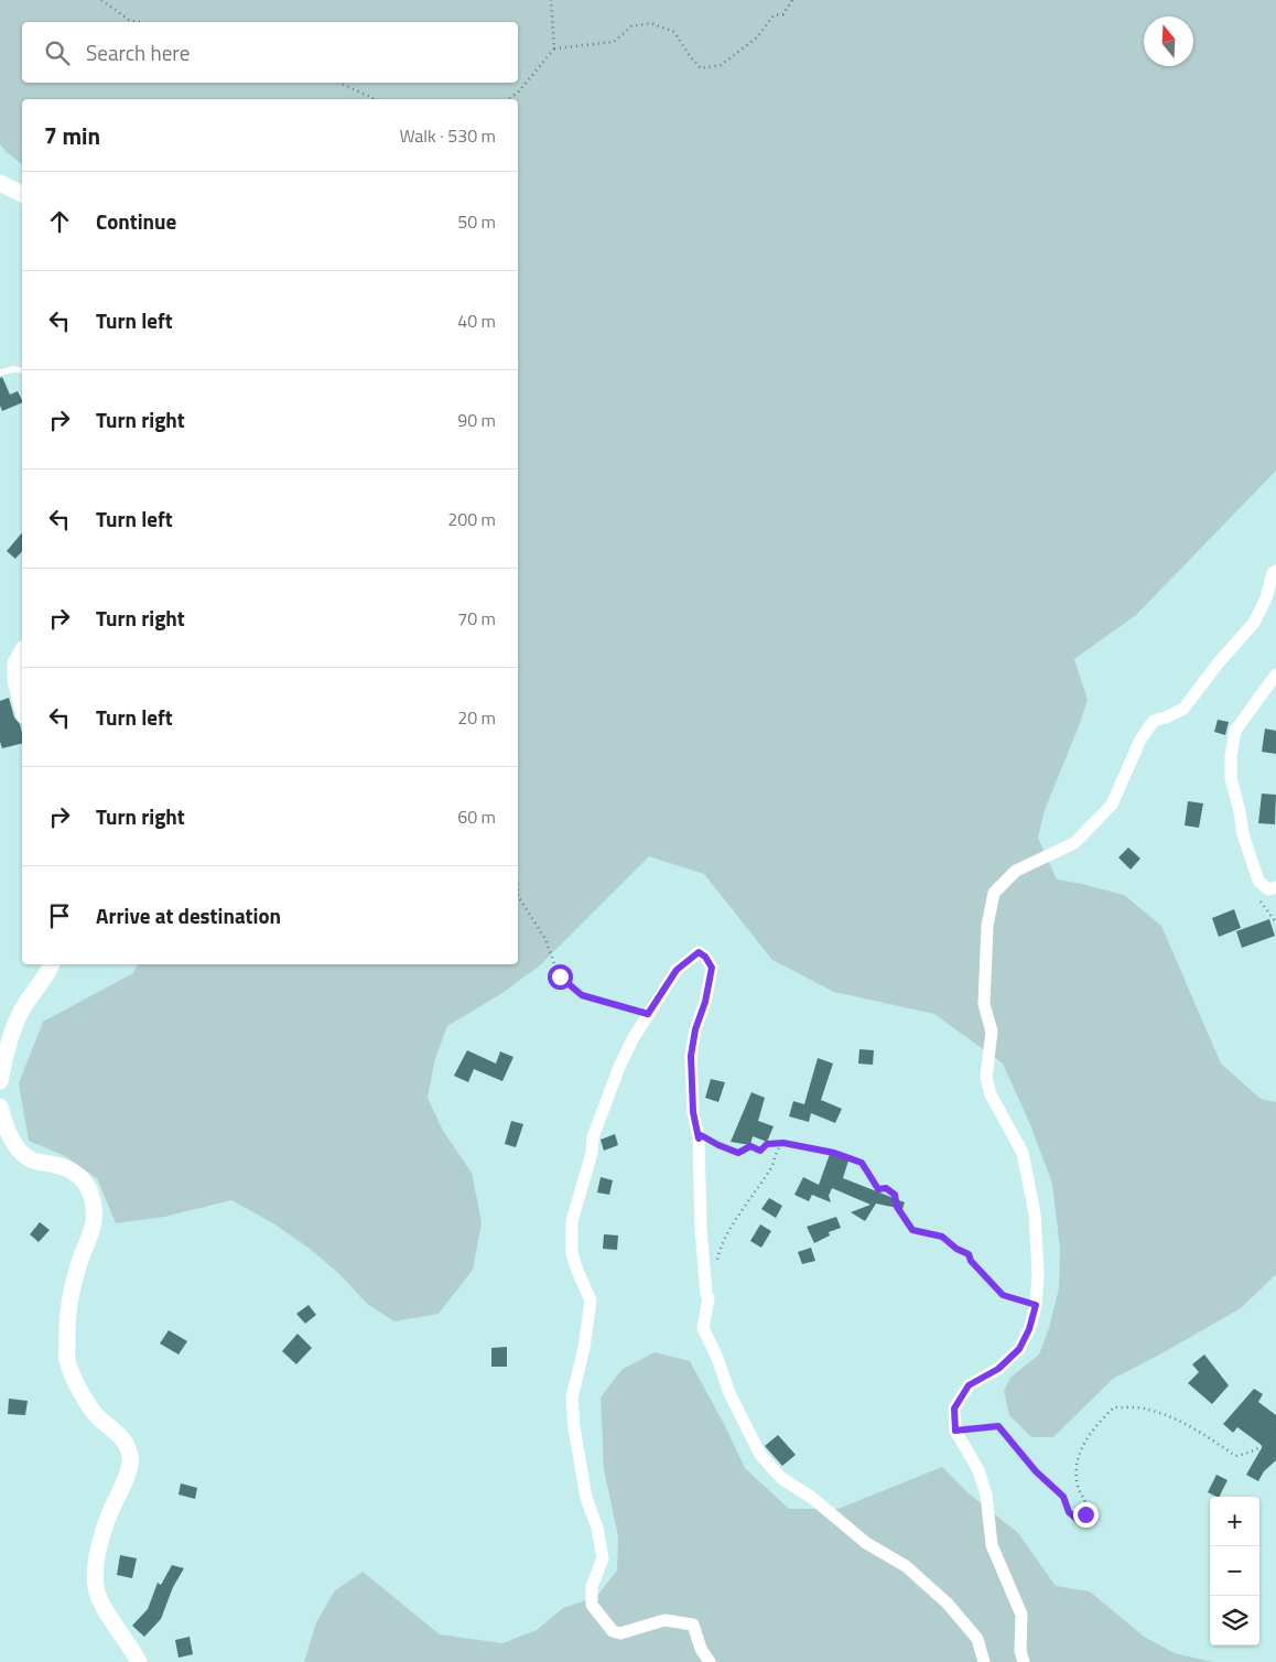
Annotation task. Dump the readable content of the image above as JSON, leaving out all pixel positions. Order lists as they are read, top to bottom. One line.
{"north":"top","page":{"search":"Search here","heading":["7 min","Walk · 530 m"],"list":[["Continue","50 m"],["Turn left","40 m"],["Turn right","90 m"],["Turn left","200 m"],["Turn right","70 m"],["Turn left","20 m"],["Turn right","60 m"],"Arrive at destination"],"map_buttons":["+","−"]}}
